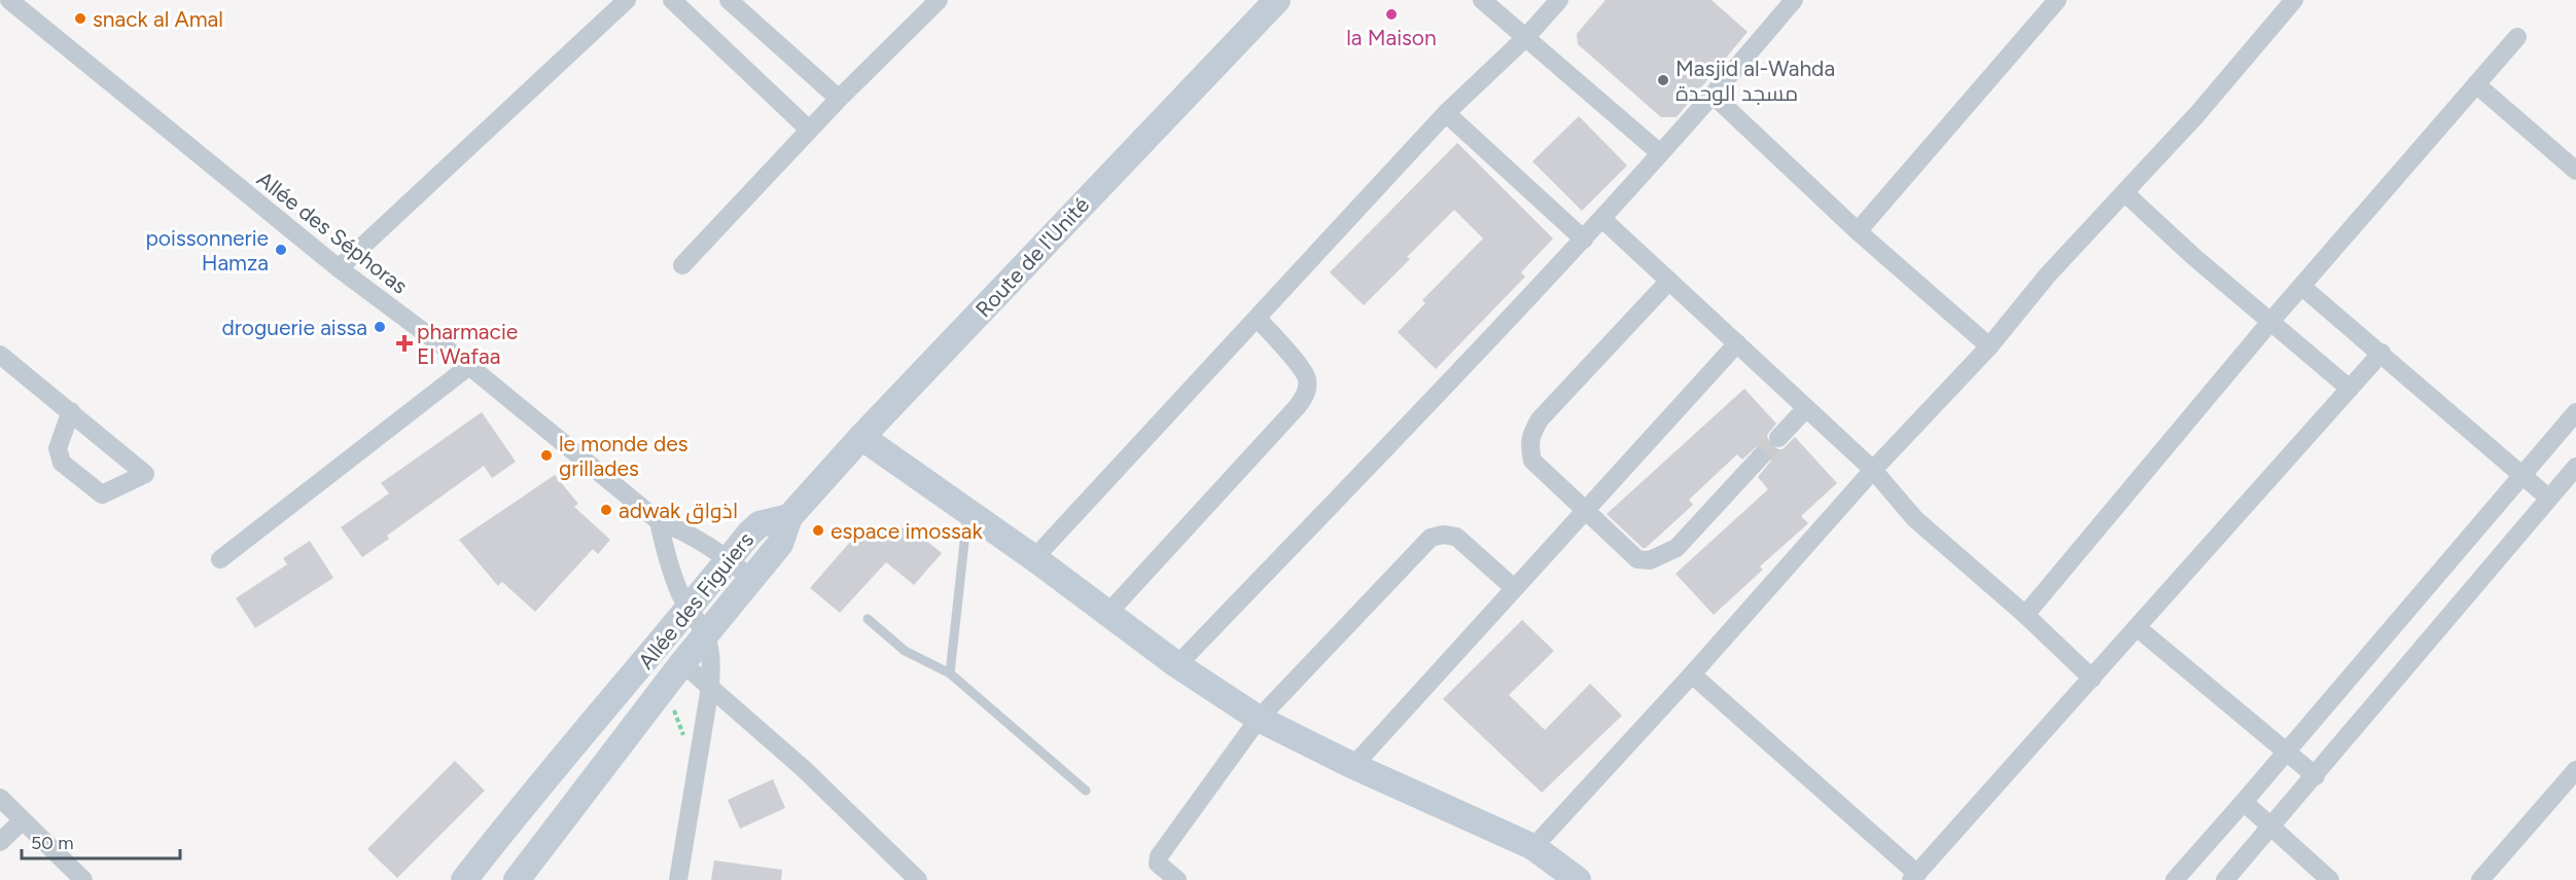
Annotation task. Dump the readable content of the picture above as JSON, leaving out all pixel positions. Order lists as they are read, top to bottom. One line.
{"streets":{"street":["Allée des Séphoras","Route de l'Unité","Allée des Figuiers"]},"crossings":[["Allée des Séphoras","Allée des Figuiers"],["Route de l'Unité","Allée des Figuiers"]],"places":{"other":["la Maison","snack al Amal","Masjid al-Wahda مسجد الوحدة","poissonnerie Hamza","droguerie aissa","le monde des grillades","adwak اذواق","espace imossak"],"health":["pharmacie El Wafaa"]},"scale_bar":"50 m"}
